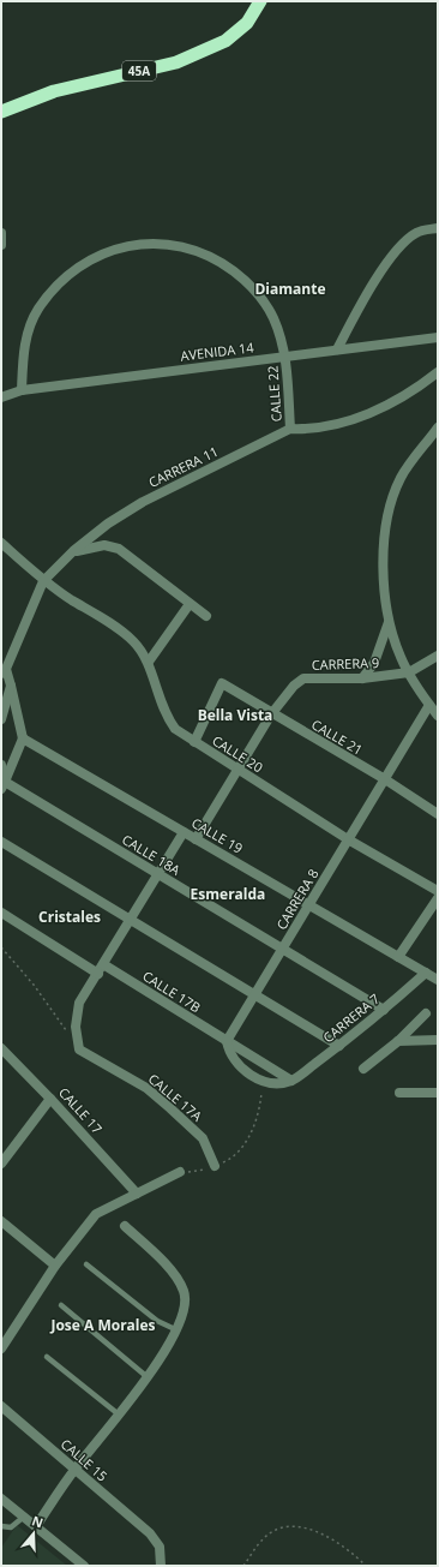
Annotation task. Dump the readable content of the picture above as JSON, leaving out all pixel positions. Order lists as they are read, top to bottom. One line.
{"streets":{"highway":["45A"],"street":["AVENIDA 14","CALLE 22","CARRERA 11","CARRERA 9","CALLE 21","CALLE 20","CALLE 19","CALLE 18A","CARRERA 8","CALLE 17B","CARRERA 7","CALLE 17A","CALLE 17","CALLE 15"]},"crossings":[["AVENIDA 14","CALLE 22"],["CALLE 22","CARRERA 11"],["CARRERA 11","CALLE 20"],["CARRERA 9","CALLE 21"],["CARRERA 9","CALLE 20"],["CARRERA 9","CALLE 19"],["CALLE 21","CALLE 20"],["CALLE 21","CARRERA 8"],["CALLE 20","CARRERA 8"],["CALLE 19","CARRERA 8"],["CALLE 19","CARRERA 7"],["CALLE 18A","CARRERA 8"],["CALLE 18A","CARRERA 7"],["CARRERA 8","CALLE 17B"]],"districts":["Diamante","Bella Vista","Esmeralda","Cristales","Jose A Morales"],"north":"top"}
